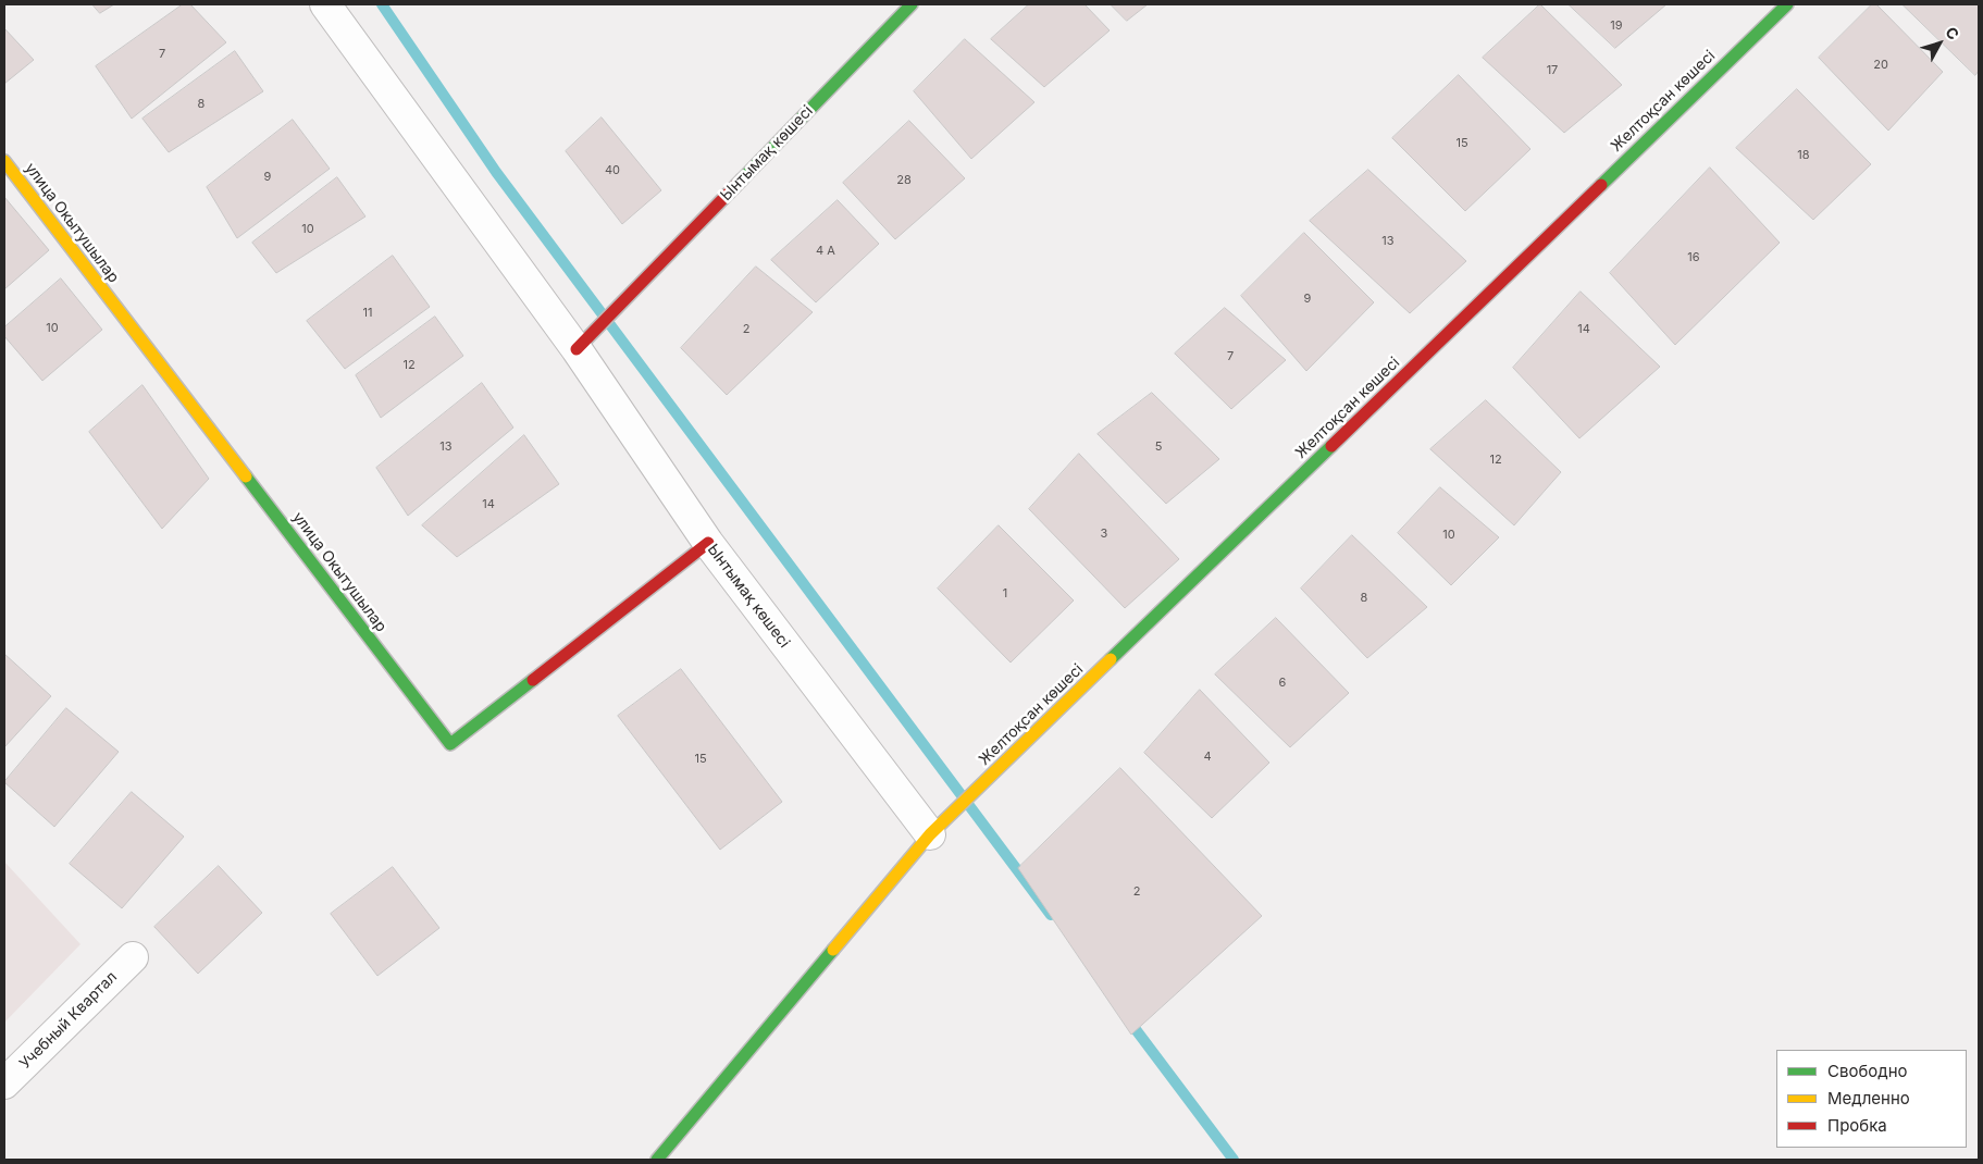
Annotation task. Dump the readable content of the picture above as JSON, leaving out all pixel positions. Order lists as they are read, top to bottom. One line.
{"streets":{"street":["Желтоқсан көшесі","Ынтымақ көшесі","улица Окытушылар","Учебный Квартал"]},"crossings":[["Желтоқсан көшесі","Ынтымақ көшесі"],["Ынтымақ көшесі","улица Окытушылар"]],"house_numbers":["19","7","20","17","8","15","18","40","9","28","10","13","4 А","16","9","11","10","2","14","7","12","13","5","12","14","3","10","1","8","6","4","15","2"],"legend":["Свободно","Медленно","Пробка"],"north":"top right"}
